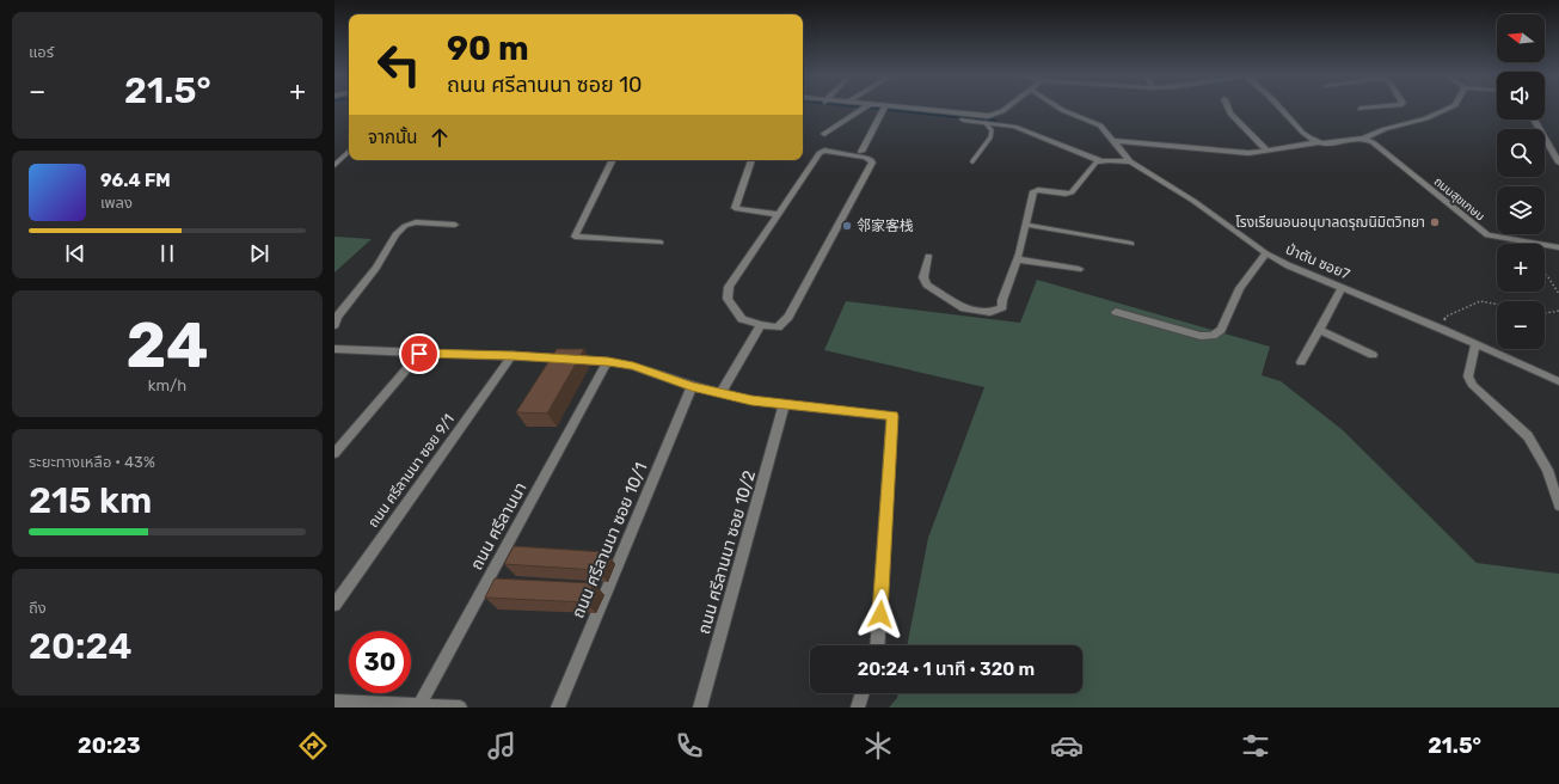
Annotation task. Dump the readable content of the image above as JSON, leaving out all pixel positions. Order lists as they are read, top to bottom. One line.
{"streets":{"street":["ถนนสุขเกษม","ป่าตัน ซอย7","ถนน ศรีลานนา ซอย 9/1","ถนน ศรีลานนา","ถนน ศรีลานนา ซอย 10/1","ถนน ศรีลานนา ซอย 10/2"]},"places":["โรงเรียนอนอนุบาลดรุฌนิมิตวิทยา","邻家客栈"],"north":"left","page":{"tile":["แอร์",["24","km/h"],["ระยะทางเหลือ · 43%","215 km"],["ถึง","20:24"]],"map_buttons":["+","−"],"turn":["90 m","ถนน ศรีลานนา ซอย 10"],"heat":["−","21.5°","+"],"then":"จากนั้น","song":["96.4 FM","เพลง"],"limit":"30","trip":"20:24 · 1 นาที · 320 m","tabs":["20:23","21.5°"]}}
